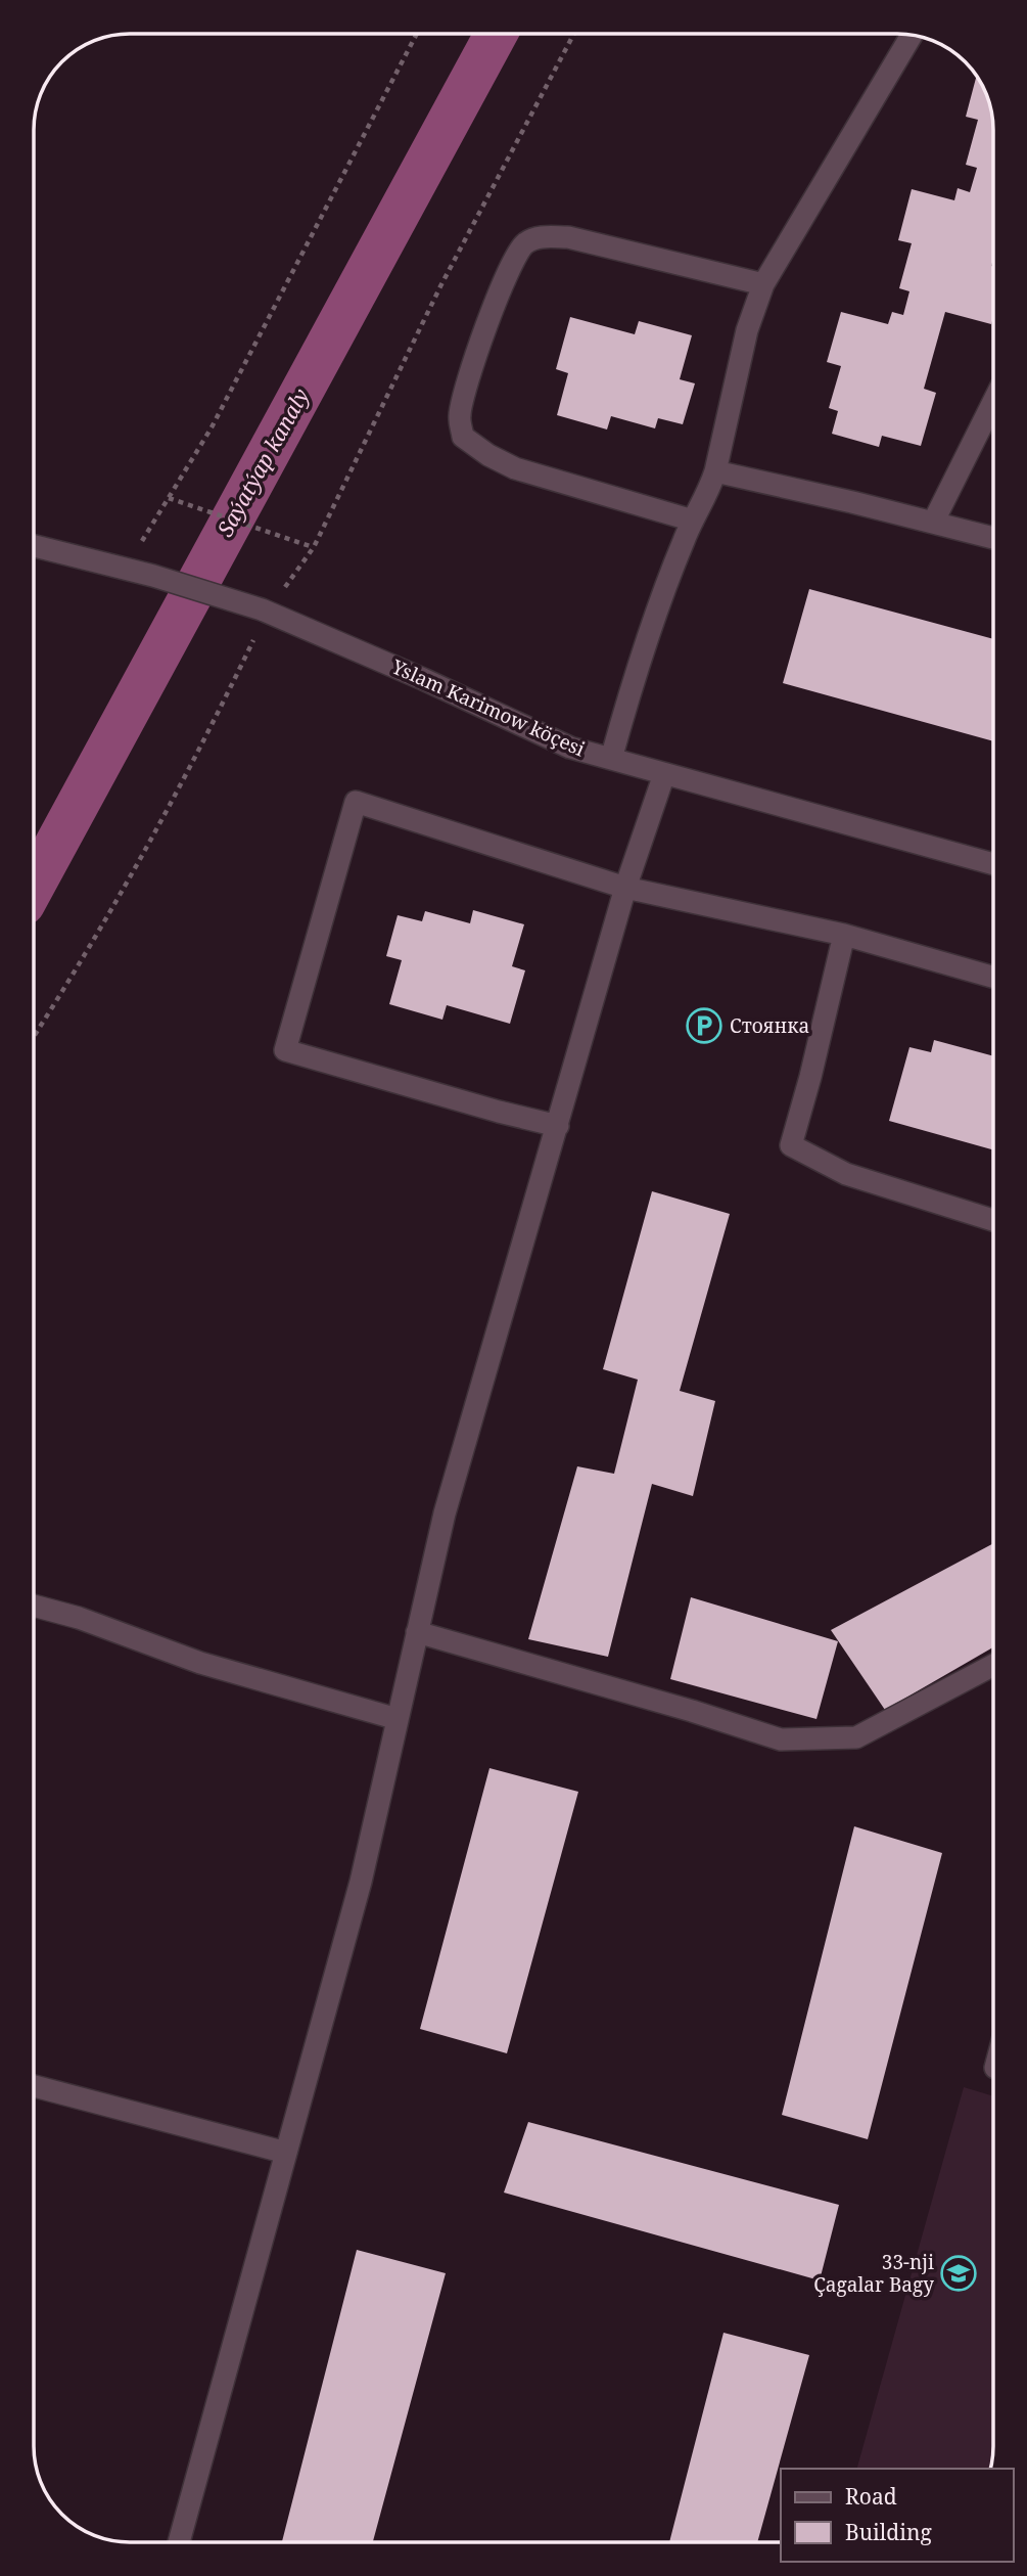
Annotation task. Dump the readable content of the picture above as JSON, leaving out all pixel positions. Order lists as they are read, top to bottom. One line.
{"streets":{"street":["Yslam Karimow köçesi"]},"water":["Saýatýap kanaly"],"places":{"parking":["Стоянка"],"school or university":["33-nji Çagalar Bagy"]},"legend":["Road","Building"]}
